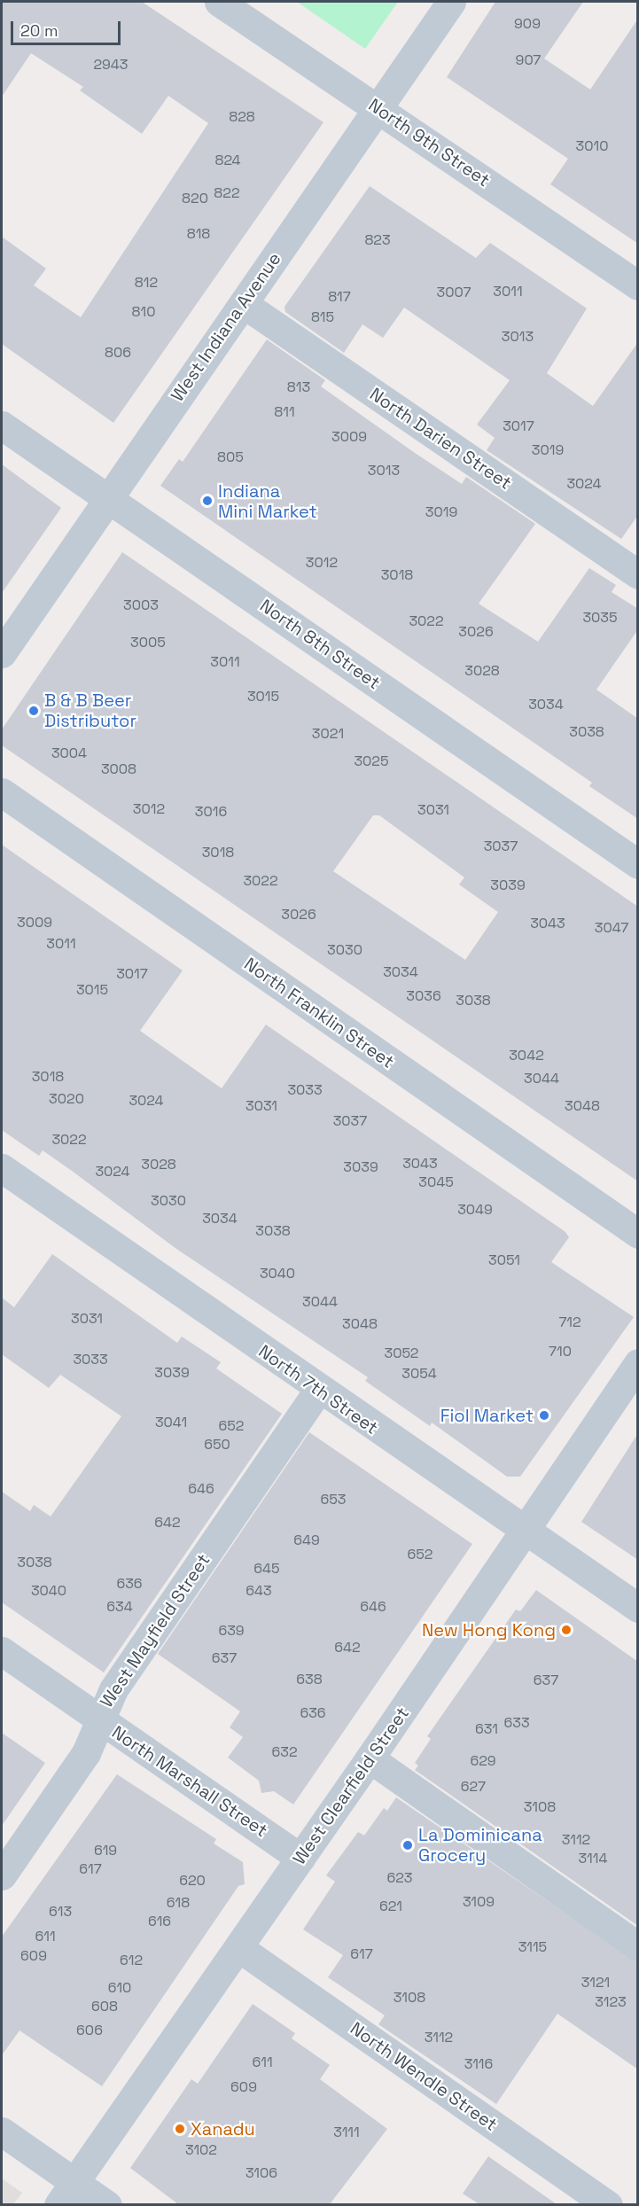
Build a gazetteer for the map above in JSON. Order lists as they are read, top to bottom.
{
  "streets": {
    "street": [
      "North 9th Street",
      "West Indiana Avenue",
      "North Darien Street",
      "North 8th Street",
      "North Franklin Street",
      "North 7th Street",
      "West Mayfield Street",
      "North Marshall Street",
      "West Clearfield Street",
      "North Wendle Street"
    ]
  },
  "crossings": [
    ["North 9th Street", "West Indiana Avenue"],
    ["West Indiana Avenue", "North Darien Street"],
    ["West Indiana Avenue", "North 8th Street"],
    ["North 7th Street", "West Mayfield Street"],
    ["North 7th Street", "West Clearfield Street"],
    ["West Mayfield Street", "North Marshall Street"],
    ["North Marshall Street", "West Clearfield Street"],
    ["West Clearfield Street", "North Wendle Street"]
  ],
  "places": [
    "Indiana Mini Market",
    "B & B Beer Distributor",
    "Fiol Market",
    "New Hong Kong",
    "La Dominicana Grocery",
    "Xanadu"
  ],
  "house_numbers": [
    "909",
    "907",
    "2943",
    "828",
    "3010",
    "824",
    "822",
    "820",
    "818",
    "823",
    "812",
    "3011",
    "3007",
    "817",
    "810",
    "815",
    "3013",
    "806",
    "813",
    "811",
    "3017",
    "3009",
    "3019",
    "805",
    "3013",
    "3024",
    "3019",
    "3012",
    "3018",
    "3003",
    "3035",
    "3022",
    "3026",
    "3005",
    "3011",
    "3028",
    "3015",
    "3034",
    "3038",
    "3021",
    "3004",
    "3025",
    "3008",
    "3012",
    "3031",
    "3016",
    "3037",
    "3018",
    "3022",
    "3039",
    "3026",
    "3009",
    "3043",
    "3047",
    "3011",
    "3030",
    "3034",
    "3017",
    "3015",
    "3036",
    "3038",
    "3042",
    "3018",
    "3044",
    "3033",
    "3020",
    "3024",
    "3031",
    "3048",
    "3037",
    "3022",
    "3043",
    "3028",
    "3039",
    "3024",
    "3045",
    "3030",
    "3049",
    "3034",
    "3038",
    "3051",
    "3040",
    "3044",
    "3031",
    "712",
    "3048",
    "710",
    "3052",
    "3033",
    "3039",
    "3054",
    "3041",
    "652",
    "650",
    "646",
    "653",
    "642",
    "649",
    "652",
    "3038",
    "645",
    "636",
    "3040",
    "643",
    "634",
    "646",
    "639",
    "642",
    "637",
    "638",
    "637",
    "636",
    "633",
    "631",
    "632",
    "629",
    "627",
    "3108",
    "3112",
    "619",
    "3114",
    "617",
    "623",
    "620",
    "3109",
    "618",
    "621",
    "613",
    "616",
    "611",
    "3115",
    "617",
    "609",
    "612",
    "3121",
    "610",
    "3108",
    "3123",
    "608",
    "606",
    "3112",
    "611",
    "3116",
    "609",
    "3111",
    "3102",
    "3106"
  ],
  "scale_bar": "20 m"
}
